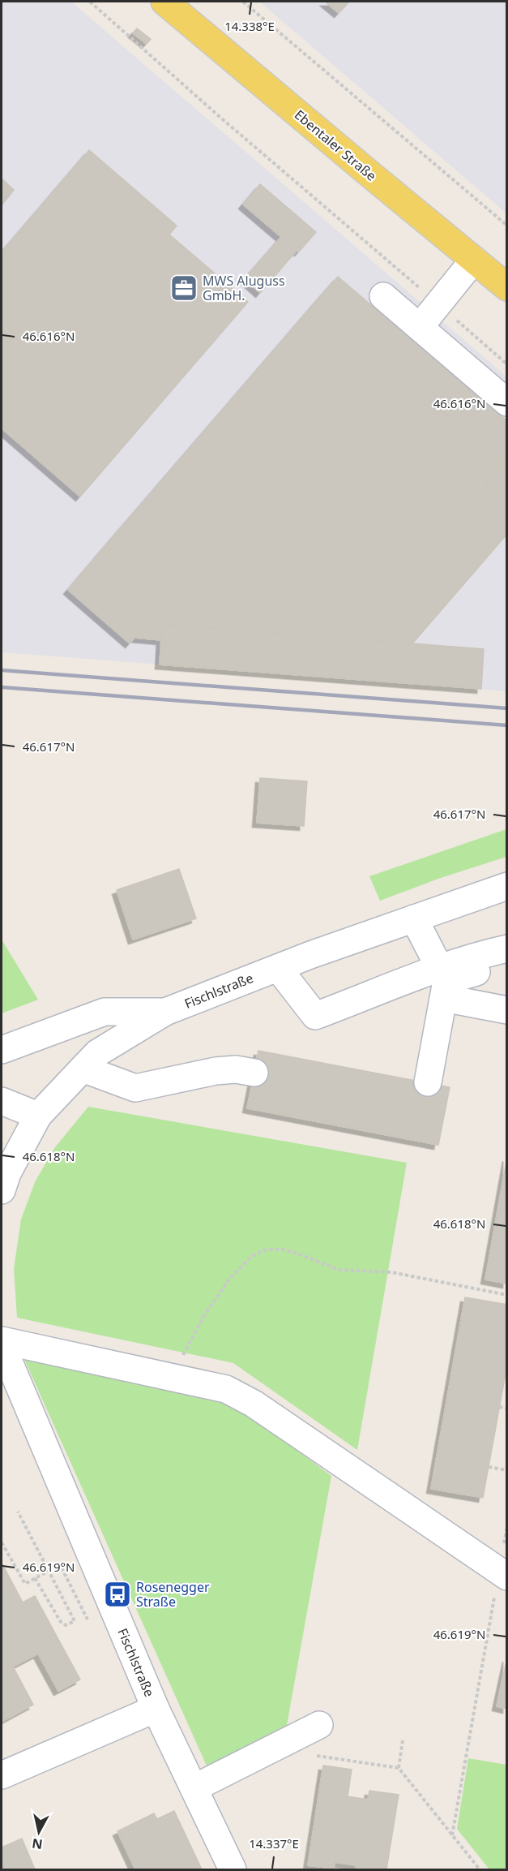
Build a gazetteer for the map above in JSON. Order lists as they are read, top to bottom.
{
  "streets": {
    "main road": ["Ebentaler Straße"],
    "street": ["Fischlstraße"]
  },
  "places": {
    "office": ["MWS Aluguss GmbH."],
    "bus stop": ["Rosenegger Straße"]
  },
  "north": "bottom",
  "coordinates": [
    "14.338°E",
    "46.616°N",
    "46.617°N",
    "46.618°N",
    "46.619°N",
    "14.337°E"
  ]
}
